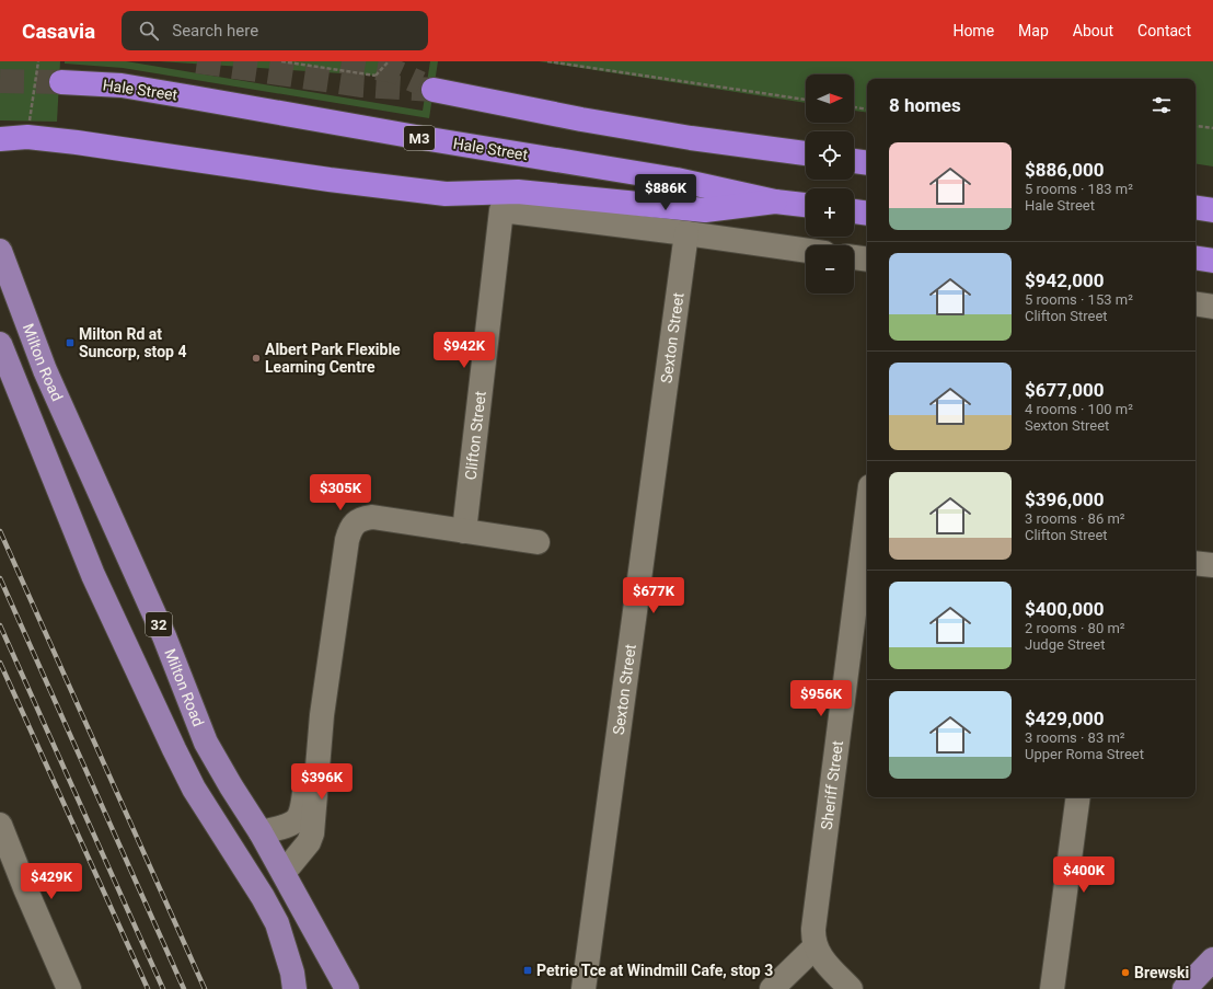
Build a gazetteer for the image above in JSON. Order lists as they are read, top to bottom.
{
  "streets": {
    "highway": ["Hale Street", "M3"],
    "main road": ["Milton Road", "32"],
    "street": ["Sexton Street", "Clifton Street", "Sheriff Street"]
  },
  "places": {
    "transit": ["Milton Rd at Suncorp, stop 4", "Petrie Tce at Windmill Cafe, stop 3"],
    "other": ["Albert Park Flexible Learning Centre", "Brewski"]
  },
  "north": "right",
  "page": {
    "header": "Casavia",
    "search": "Search here",
    "nav": [
      "Home",
      "Map",
      "About",
      "Contact"
    ],
    "map_buttons": ["+", "−"],
    "heading": "8 homes",
    "list": [
      {
        "name": "$886,000",
        "note": "5 rooms · 183 m² · Hale Street"
      },
      {
        "name": "$942,000",
        "note": "5 rooms · 153 m² · Clifton Street"
      },
      {
        "name": "$677,000",
        "note": "4 rooms · 100 m² · Sexton Street"
      },
      {
        "name": "$396,000",
        "note": "3 rooms · 86 m² · Clifton Street"
      },
      {
        "name": "$400,000",
        "note": "2 rooms · 80 m² · Judge Street"
      },
      {
        "name": "$429,000",
        "note": "3 rooms · 83 m² · Upper Roma Street"
      }
    ],
    "price": [
      "$886K",
      "$942K",
      "$305K",
      "$677K",
      "$956K",
      "$396K",
      "$400K",
      "$429K"
    ]
  }
}
